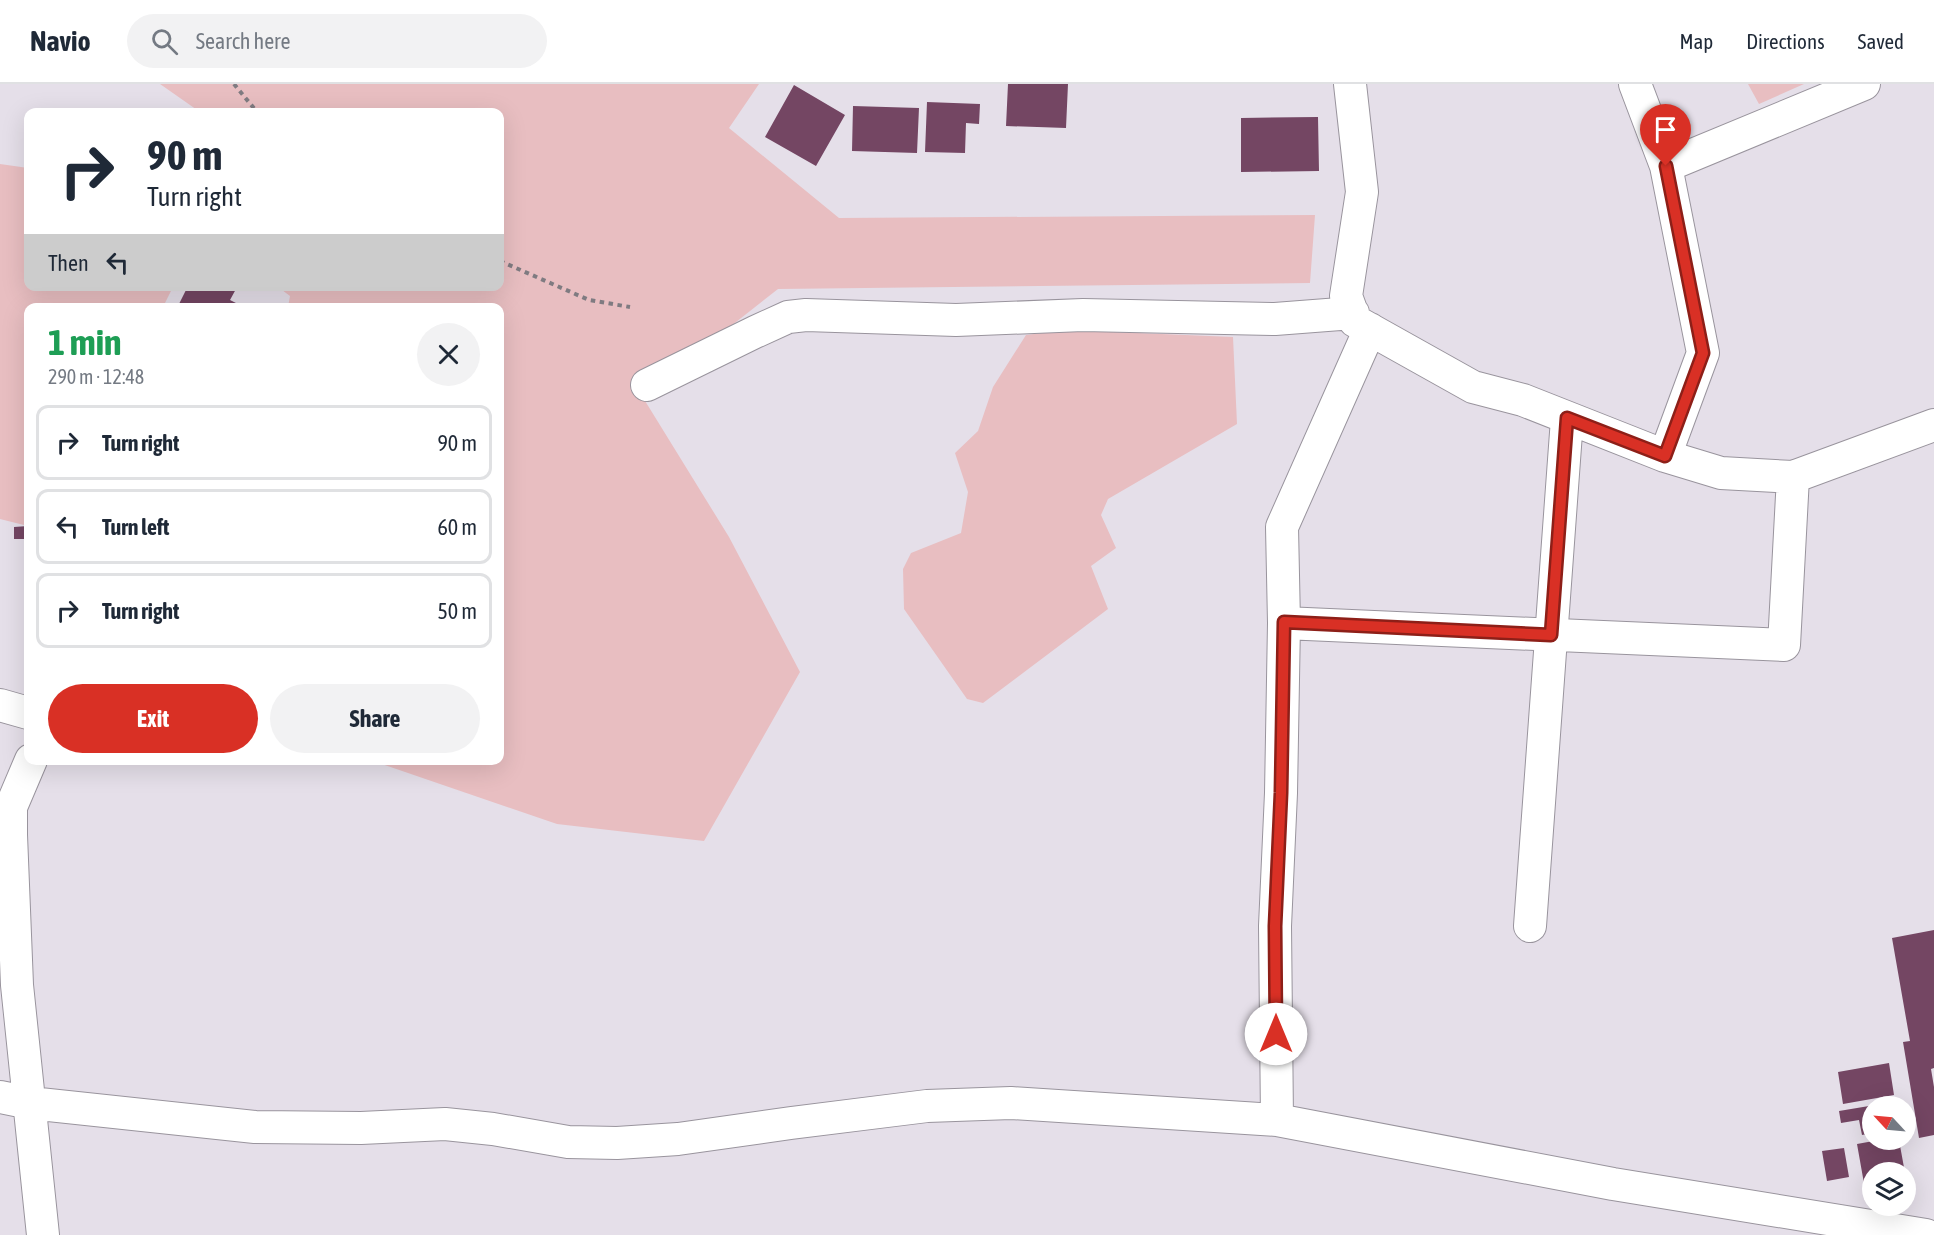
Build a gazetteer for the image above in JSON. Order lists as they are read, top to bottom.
{
  "north": "top left",
  "page": {
    "header": "Navio",
    "search": "Search here",
    "nav": ["Map", "Directions", "Saved"],
    "turn": ["90 m", "Turn right"],
    "then": "Then",
    "heading": ["1 min", "290 m · 12:48"],
    "list": [
      {
        "name": "Turn right",
        "value": "90 m"
      },
      {
        "name": "Turn left",
        "value": "60 m"
      },
      {
        "name": "Turn right",
        "value": "50 m"
      }
    ],
    "buttons": ["Exit", "Share"]
  }
}
